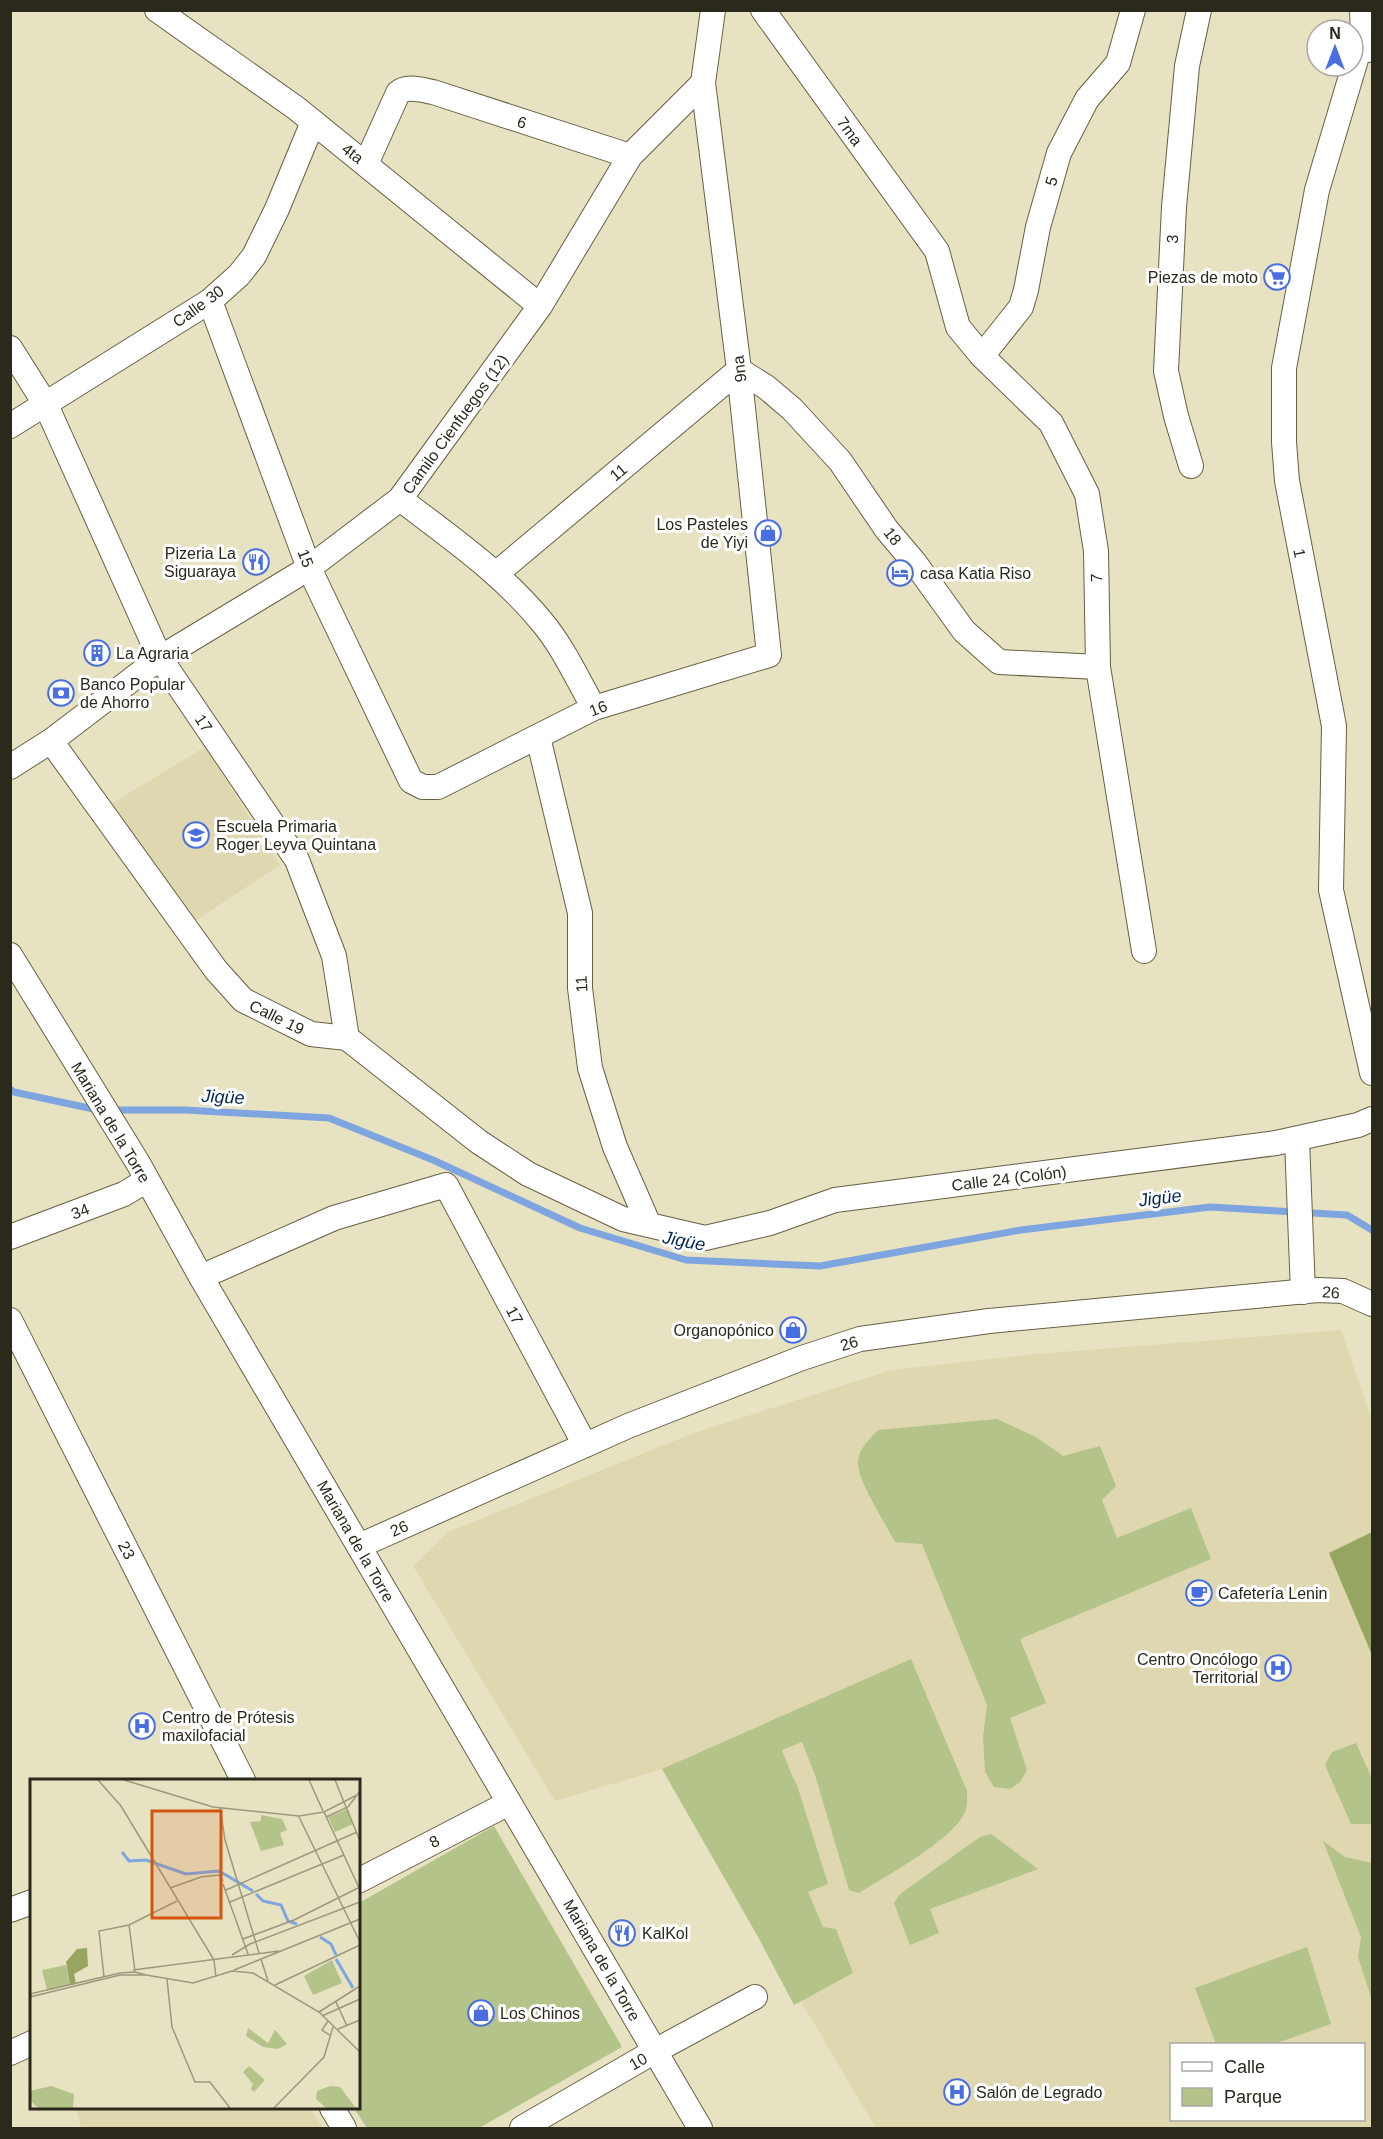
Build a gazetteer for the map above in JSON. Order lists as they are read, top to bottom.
{
  "streets": {
    "street": [
      "6",
      "7ma",
      "4ta",
      "5",
      "3",
      "Calle 30",
      "9na",
      "Camilo Cienfuegos (12)",
      "11",
      "18",
      "1",
      "15",
      "7",
      "16",
      "17",
      "Calle 19",
      "Mariana de la Torre",
      "Calle 24 (Colón)",
      "34",
      "26",
      "23",
      "8",
      "10"
    ]
  },
  "crossings": [
    ["6", "4ta"],
    ["6", "Camilo Cienfuegos (12)"],
    ["7ma", "7"],
    ["4ta", "Calle 30"],
    ["4ta", "Camilo Cienfuegos (12)"],
    ["5", "7"],
    ["Calle 30", "15"],
    ["Calle 30", "17"],
    ["9na", "Camilo Cienfuegos (12)"],
    ["9na", "11"],
    ["9na", "18"],
    ["9na", "16"],
    ["Camilo Cienfuegos (12)", "15"],
    ["Camilo Cienfuegos (12)", "17"],
    ["Camilo Cienfuegos (12)", "Calle 19"],
    ["11", "18"],
    ["11", "16"],
    ["11", "Calle 24 (Colón)"],
    ["18", "7"],
    ["15", "16"],
    ["17", "Calle 19"],
    ["17", "Mariana de la Torre"],
    ["17", "26"],
    ["Mariana de la Torre", "34"],
    ["Mariana de la Torre", "26"],
    ["Mariana de la Torre", "8"],
    ["Mariana de la Torre", "10"]
  ],
  "water": ["Jigüe"],
  "places": {
    "supermarket": ["Piezas de moto"],
    "shop": ["Los Pasteles de Yiyi", "Organopónico", "Los Chinos"],
    "restaurant": ["Pizeria La Siguaraya", "KalKol"],
    "hotel": ["casa Katia Riso"],
    "building": ["La Agraria"],
    "bank": ["Banco Popular de Ahorro"],
    "school or university": ["Escuela Primaria Roger Leyva Quintana"],
    "cafe": ["Cafetería Lenin"],
    "hospital": ["Centro Oncólogo Territorial", "Centro de Prótesis maxilofacial", "Salón de Legrado"]
  },
  "legend": ["Calle", "Parque"],
  "north": "top"
}
